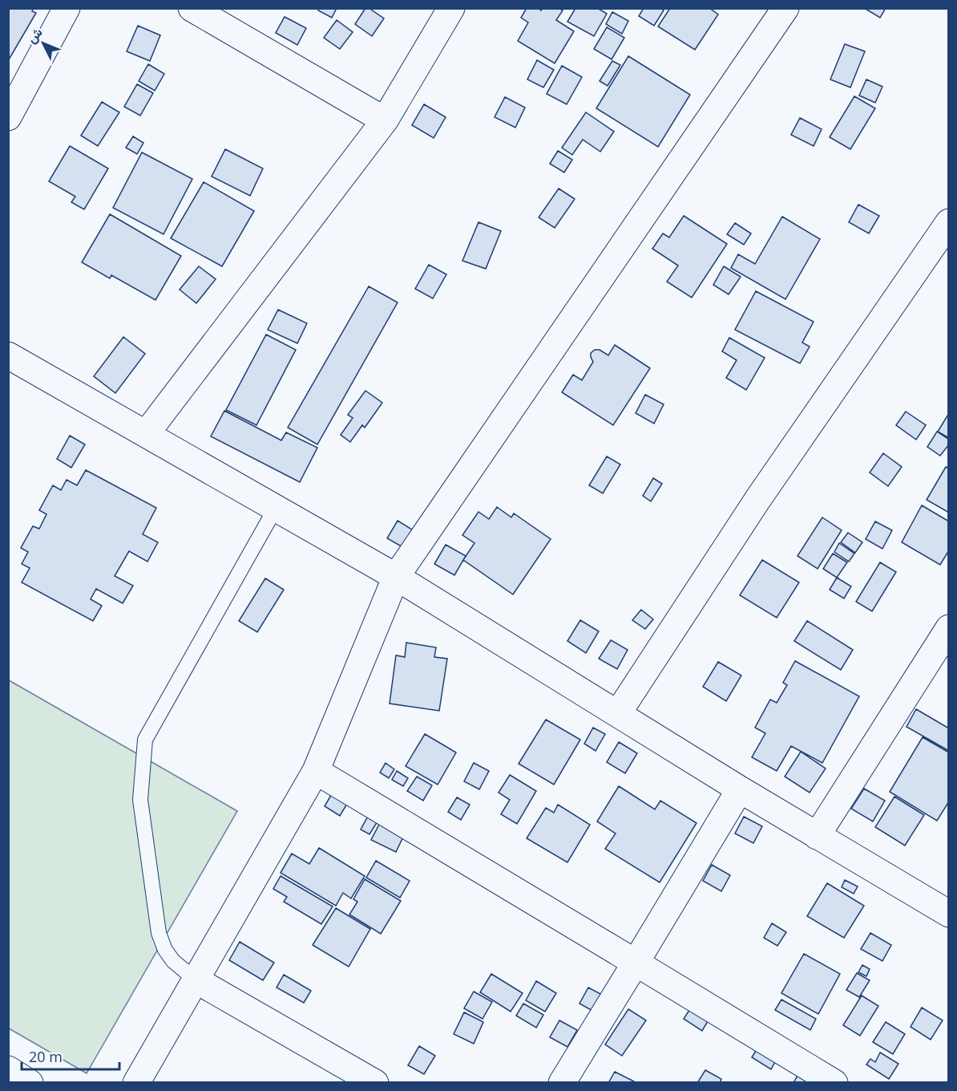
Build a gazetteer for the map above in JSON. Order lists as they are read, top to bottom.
{
  "scale_bar": "20 m",
  "north": "top left"
}
